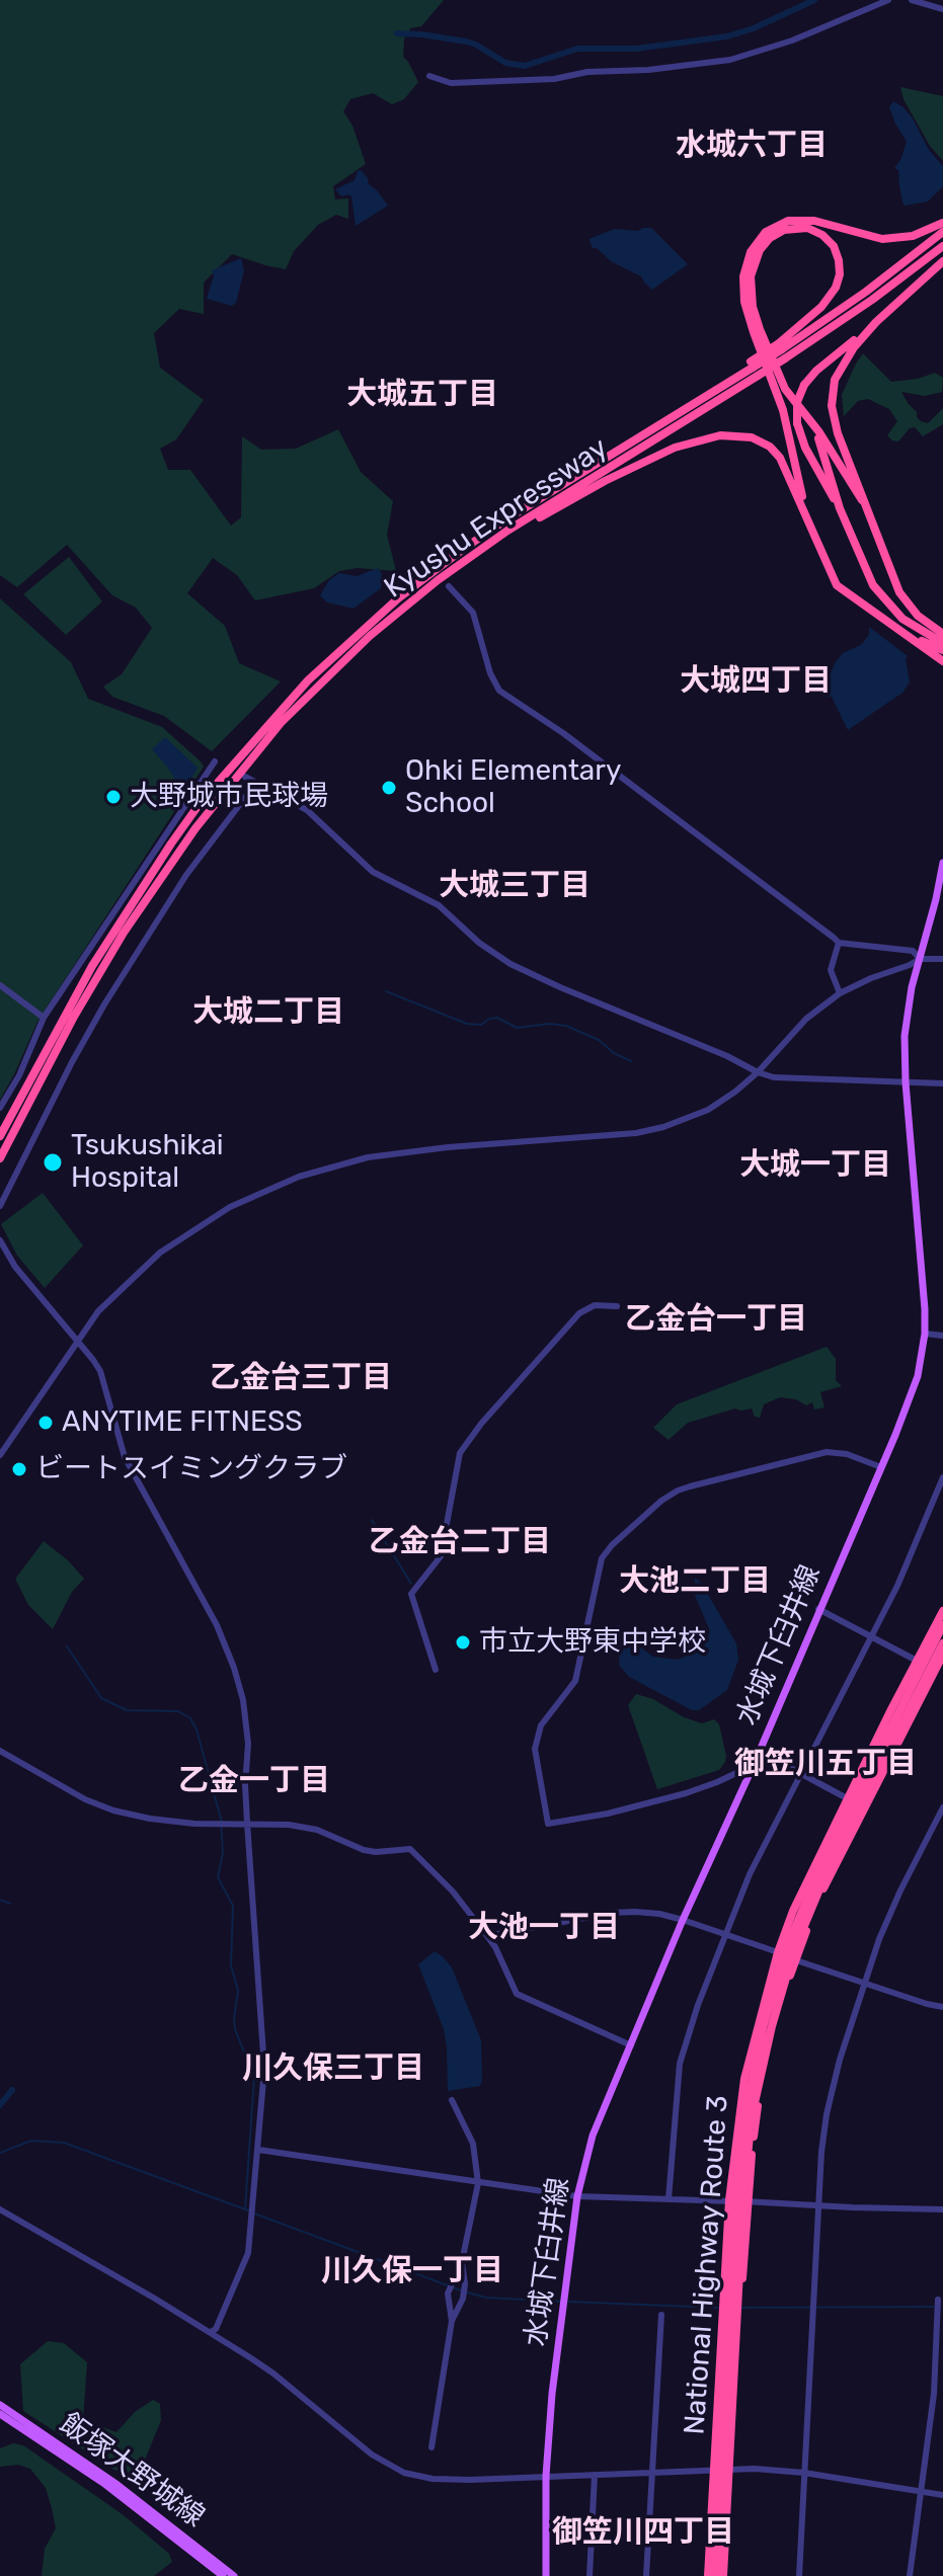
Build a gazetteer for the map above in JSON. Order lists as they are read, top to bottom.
{
  "streets": {
    "highway": ["Kyushu Expressway", "National Highway Route 3"],
    "main road": ["水城下臼井線", "飯塚大野城線"]
  },
  "districts": [
    "水城六丁目",
    "大城五丁目",
    "大城四丁目",
    "大城三丁目",
    "大城二丁目",
    "大城一丁目",
    "乙金台一丁目",
    "乙金台三丁目",
    "乙金台二丁目",
    "大池二丁目",
    "御笠川五丁目",
    "乙金一丁目",
    "大池一丁目",
    "川久保三丁目",
    "川久保一丁目",
    "御笠川四丁目"
  ],
  "places": [
    "Ohki Elementary School",
    "大野城市民球場",
    "Tsukushikai Hospital",
    "ANYTIME FITNESS",
    "ビートスイミングクラブ",
    "市立大野東中学校"
  ]
}
